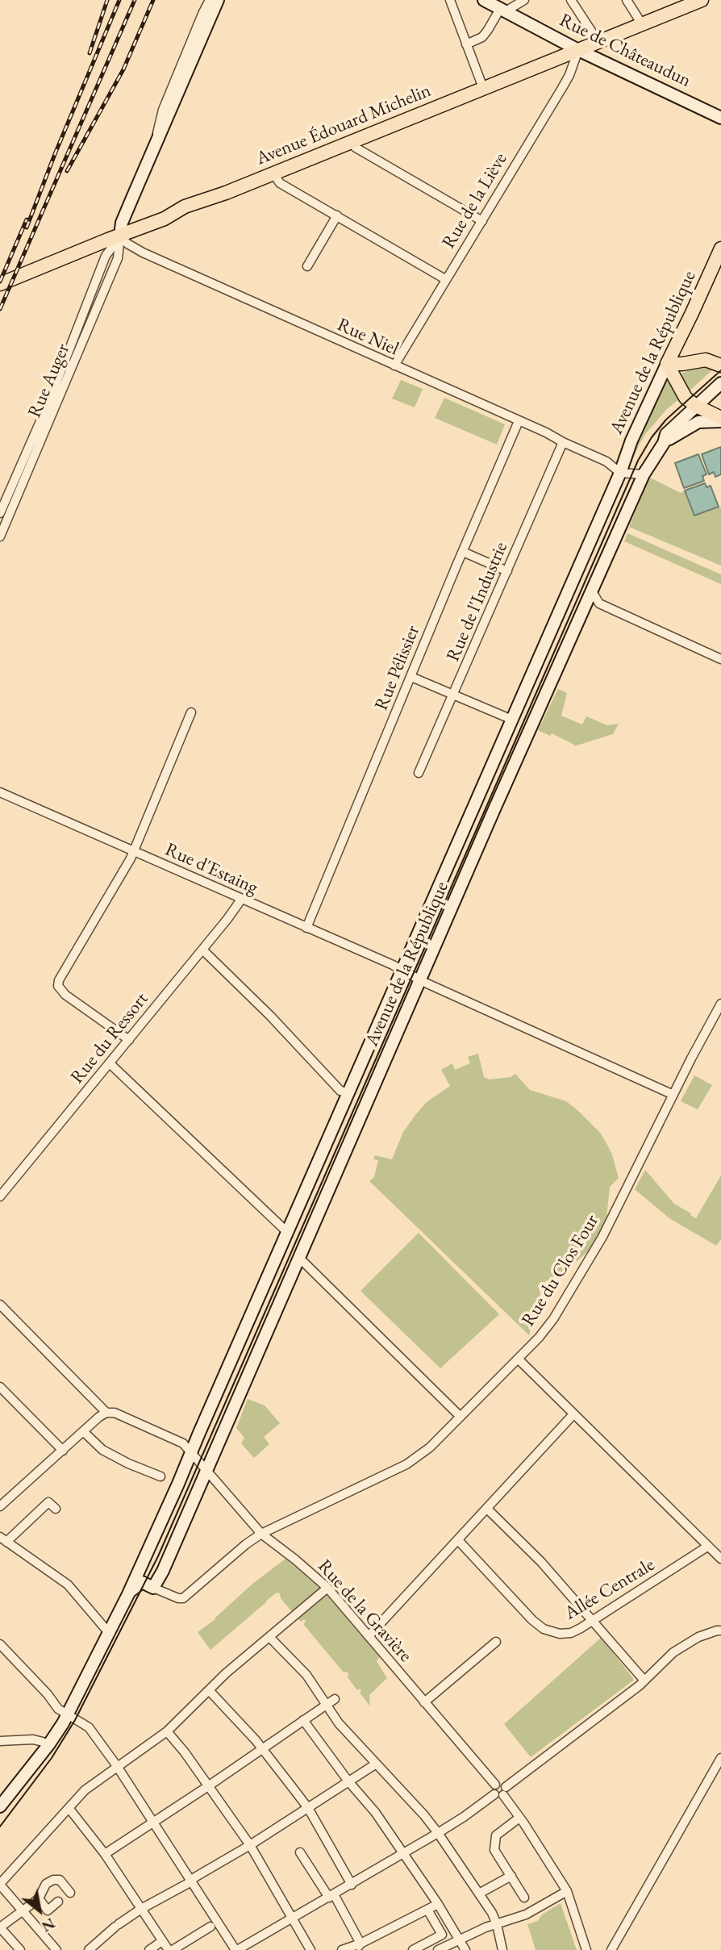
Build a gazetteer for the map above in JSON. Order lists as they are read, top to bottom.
{
  "streets": {
    "main road": ["Rue de Châteaudun", "Avenue Édouard Michelin", "Avenue de la République"],
    "street": [
      "Rue de la Liève",
      "Rue Niel",
      "Rue Auger",
      "Rue de l'Industrie",
      "Rue Pélissier",
      "Rue d'Estaing",
      "Rue du Ressort",
      "Rue du Clos Four",
      "Allée Centrale",
      "Rue de la Gravière"
    ]
  },
  "crossings": [
    ["Rue de Châteaudun", "Avenue Édouard Michelin"],
    ["Rue de Châteaudun", "Rue de la Liève"],
    ["Avenue Édouard Michelin", "Rue de la Liève"],
    ["Avenue Édouard Michelin", "Rue Niel"],
    ["Avenue Édouard Michelin", "Rue Auger"],
    ["Rue de la Liève", "Rue Niel"],
    ["Rue Niel", "Avenue de la République"],
    ["Rue Niel", "Rue Auger"],
    ["Rue Niel", "Rue de l'Industrie"],
    ["Rue Niel", "Rue Pélissier"],
    ["Avenue de la République", "Rue d'Estaing"],
    ["Avenue de la République", "Rue du Clos Four"],
    ["Avenue de la République", "Rue de la Gravière"],
    ["Rue Pélissier", "Rue d'Estaing"],
    ["Rue d'Estaing", "Rue du Ressort"],
    ["Rue d'Estaing", "Rue du Clos Four"],
    ["Rue du Clos Four", "Rue de la Gravière"]
  ],
  "north": "bottom right"
}
